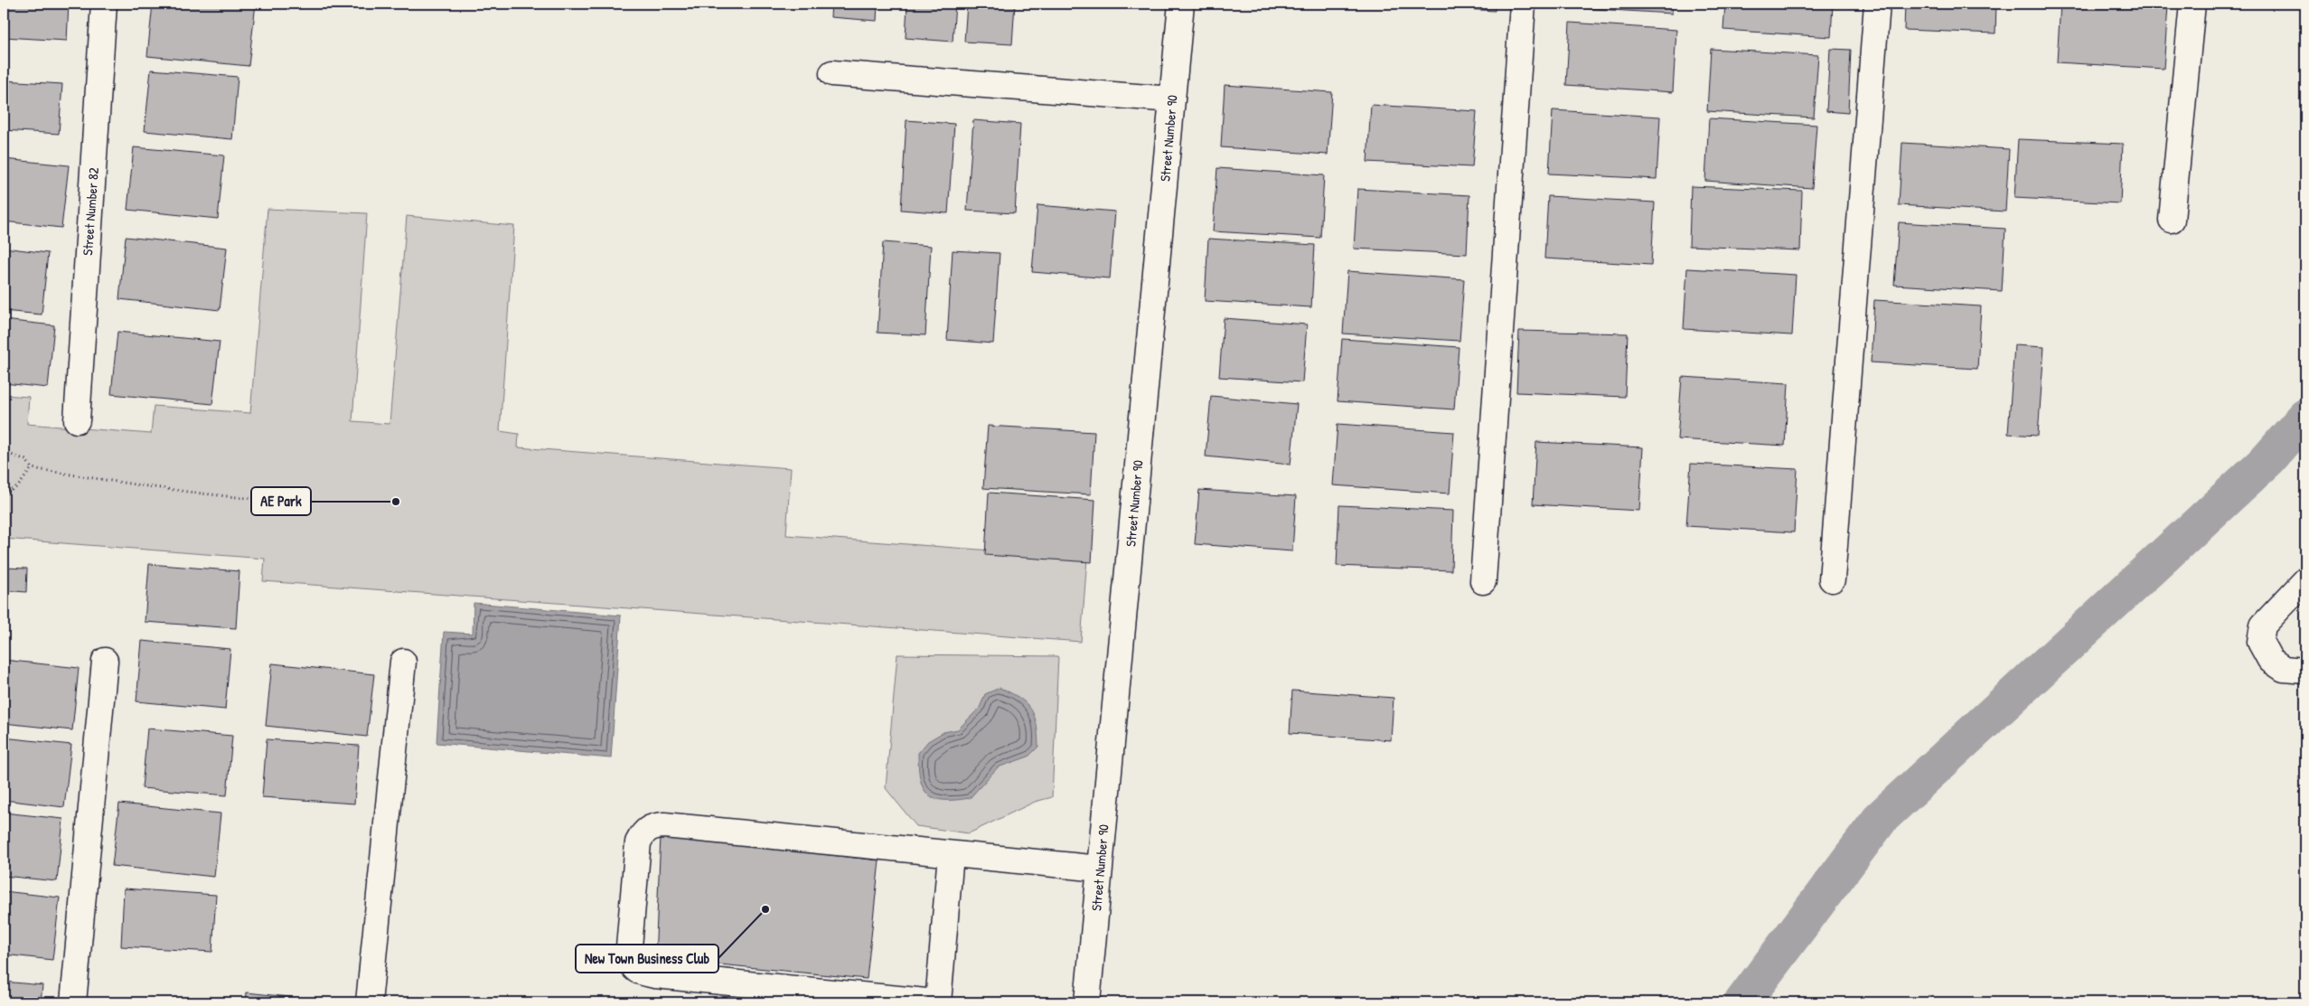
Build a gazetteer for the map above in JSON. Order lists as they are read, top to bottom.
{
  "streets": {
    "street": ["Street Number 90", "Street Number 82"]
  },
  "places": ["AE Park", "New Town Business Club"]
}
